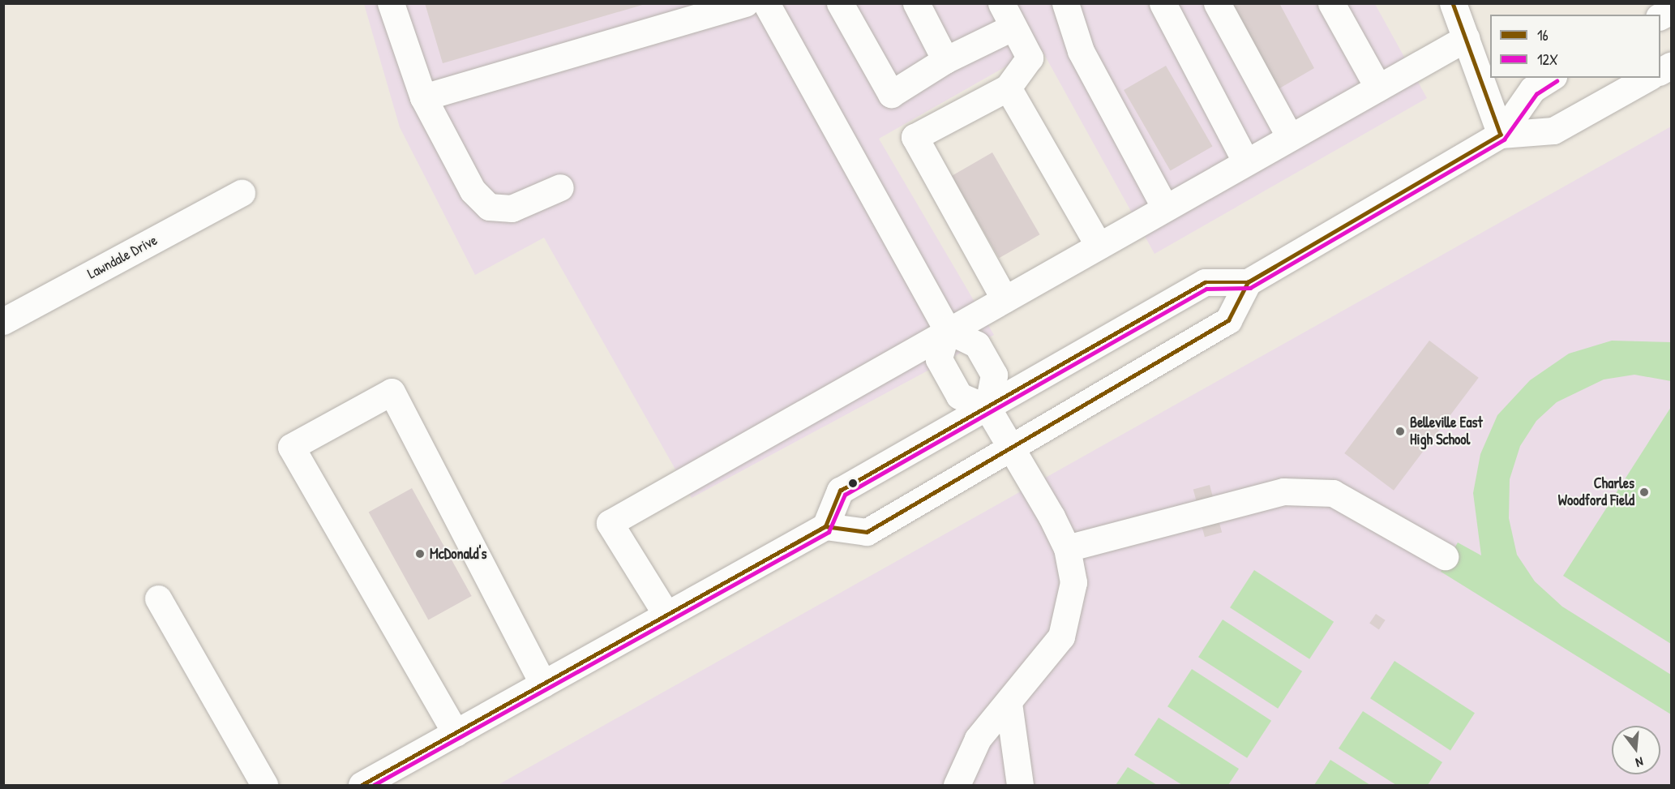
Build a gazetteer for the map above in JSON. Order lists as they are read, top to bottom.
{
  "streets": {
    "main road": ["Lawndale Drive"]
  },
  "places": ["Belleville East High School", "Charles Woodford Field", "McDonald's"],
  "lines": ["transit line 16", "transit line 12X"],
  "legend": ["16", "12X"],
  "north": "bottom"
}
